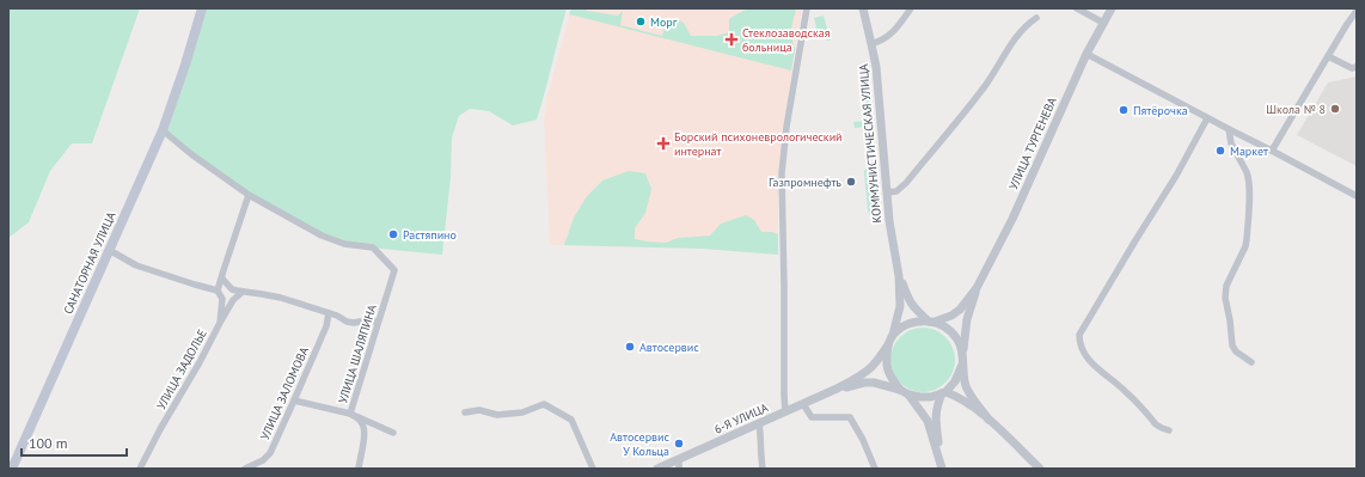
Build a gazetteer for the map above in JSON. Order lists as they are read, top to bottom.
{
  "streets": {
    "main road": ["САНАТОРНАЯ УЛИЦА"],
    "street": [
      "КОММУНИСТИЧЕСКАЯ УЛИЦА",
      "УЛИЦА ТУРГЕНЕВА",
      "УЛИЦА ШАЛЯПИНА",
      "УЛИЦА ЗАДОЛЬЕ",
      "УЛИЦА ЗАЛОМОВА",
      "6-Я УЛИЦА"
    ]
  },
  "crossings": [
    ["КОММУНИСТИЧЕСКАЯ УЛИЦА", "УЛИЦА ТУРГЕНЕВА"]
  ],
  "places": {
    "other": [
      "Морг",
      "Школа № 8",
      "Пятёрочка",
      "Маркет",
      "Газпромнефть",
      "Растяпино",
      "Автосервис",
      "Автосервис У Кольца"
    ],
    "health": ["Стеклозаводская больница", "Борский психоневрологический интернат"]
  },
  "scale_bar": "100 m"
}
